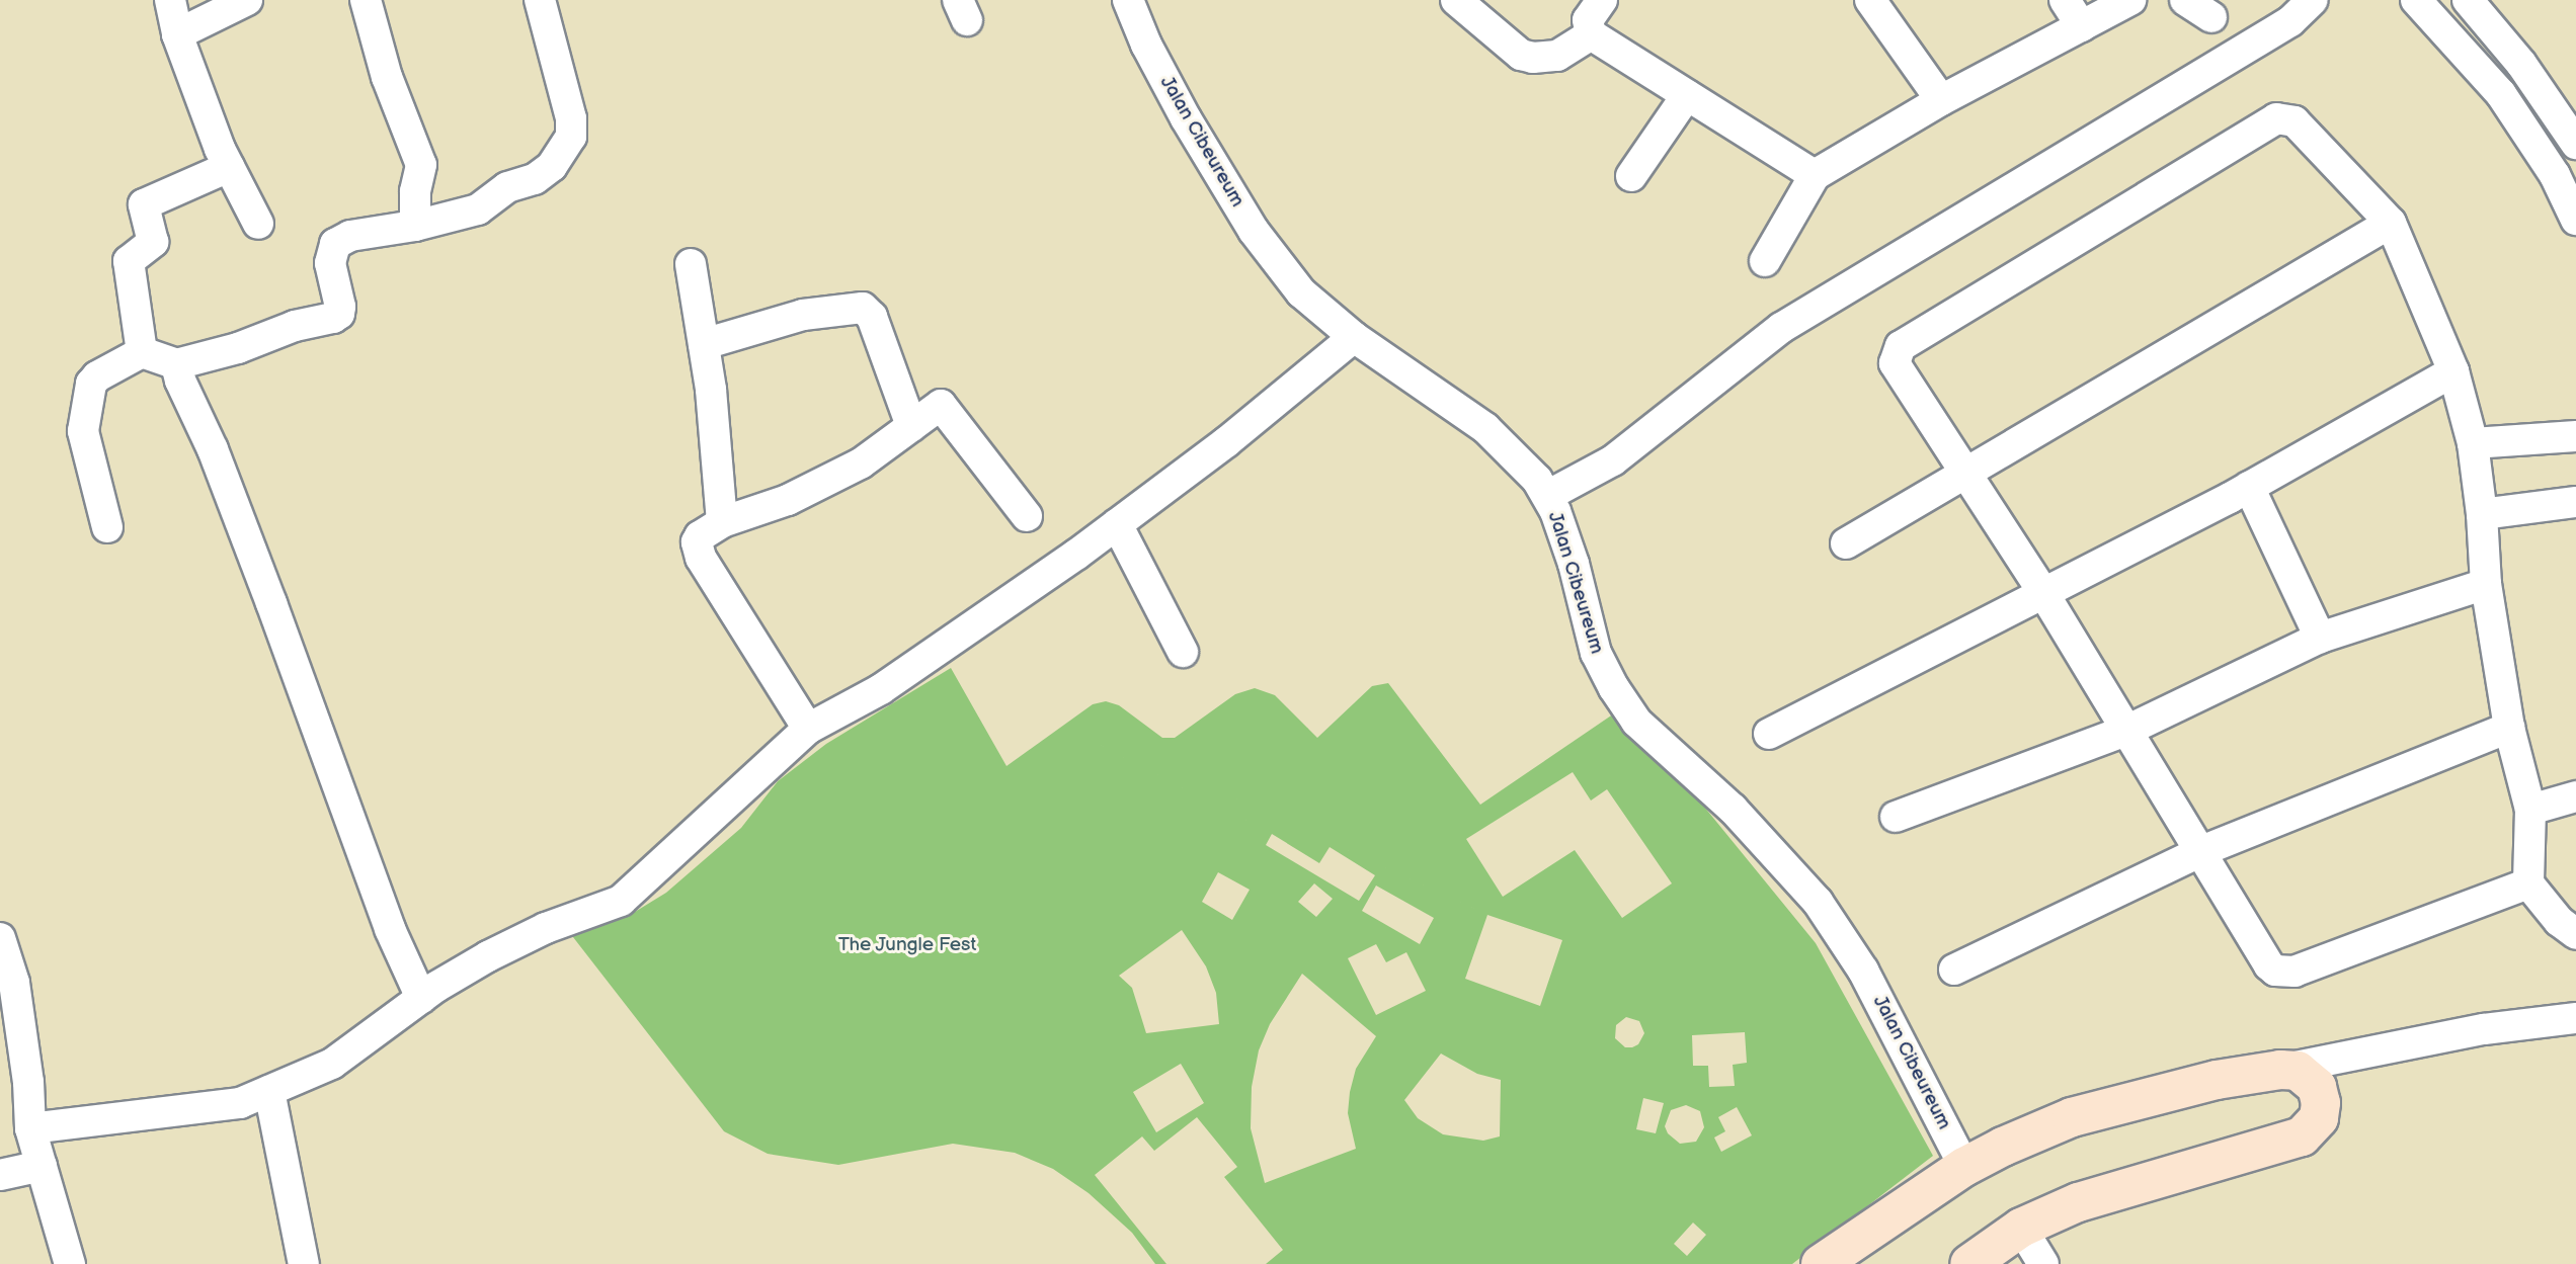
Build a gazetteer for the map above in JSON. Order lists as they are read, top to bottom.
{
  "streets": {
    "street": ["Jalan Cibeureum"]
  },
  "parks": ["The Jungle Fest"]
}
